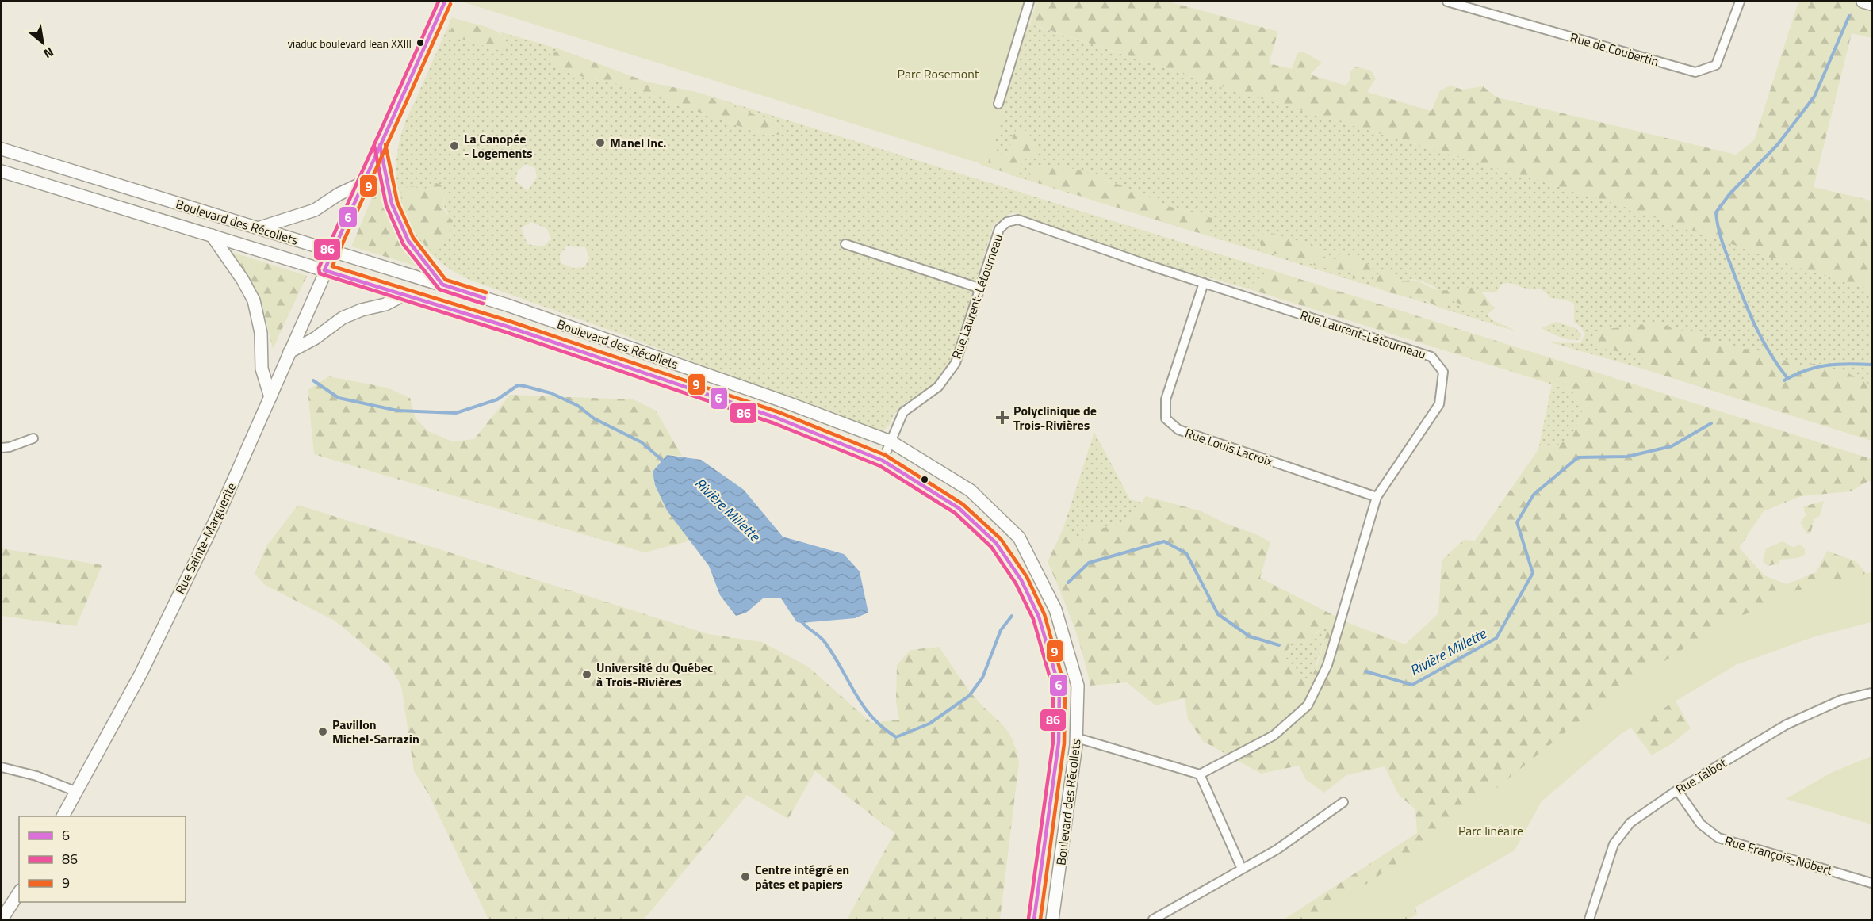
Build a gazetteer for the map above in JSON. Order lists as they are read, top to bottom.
{
  "streets": {
    "main road": ["Boulevard des Récollets", "Rue Sainte-Marguerite"],
    "street": [
      "Rue de Coubertin",
      "Rue Laurent-Létourneau",
      "Rue Louis Lacroix",
      "Rue Talbot",
      "Rue François-Nobert"
    ]
  },
  "crossings": [
    ["Boulevard des Récollets", "Rue Laurent-Létourneau"],
    ["Boulevard des Récollets", "Rue Sainte-Marguerite"],
    ["Rue Laurent-Létourneau", "Rue Louis Lacroix"],
    ["Rue Talbot", "Rue François-Nobert"]
  ],
  "water": ["Rivière Millette"],
  "parks": ["Parc Rosemont", "Parc linéaire"],
  "places": {
    "other": [
      "viaduc boulevard Jean XXIII",
      "Manel Inc.",
      "La Canopée - Logements",
      "Université du Québec à Trois-Rivières",
      "Pavillon Michel-Sarrazin",
      "Centre intégré en pâtes et papiers"
    ],
    "health": ["Polyclinique de Trois-Rivières"]
  },
  "lines": ["transit line 6", "transit line 86", "transit line 9"],
  "legend": ["6", "86", "9"],
  "north": "bottom right"
}
